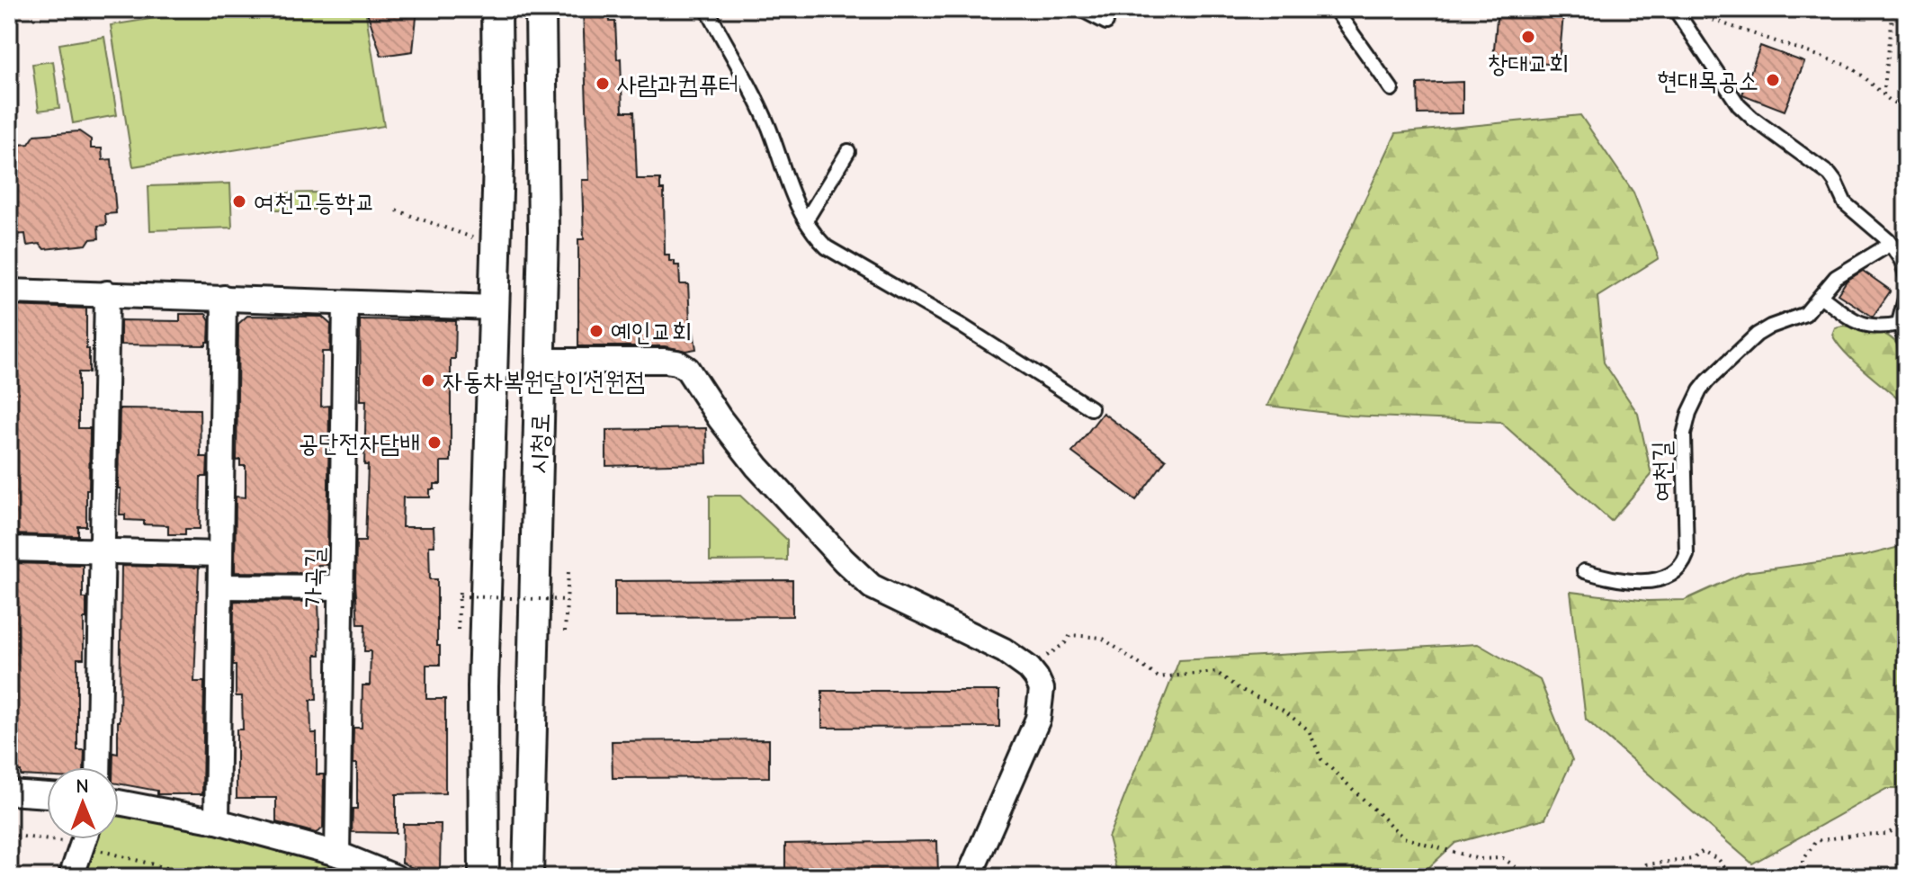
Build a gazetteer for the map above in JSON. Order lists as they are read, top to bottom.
{
  "streets": {
    "street": ["시청로", "가곡길"],
    "lane": ["여천길"]
  },
  "places": [
    "창대교회",
    "현대목공소",
    "사람과컴퓨터",
    "여천고등학교",
    "예인교회",
    "자동차복원달인선원점",
    "공단전자담배"
  ],
  "north": "top"
}
